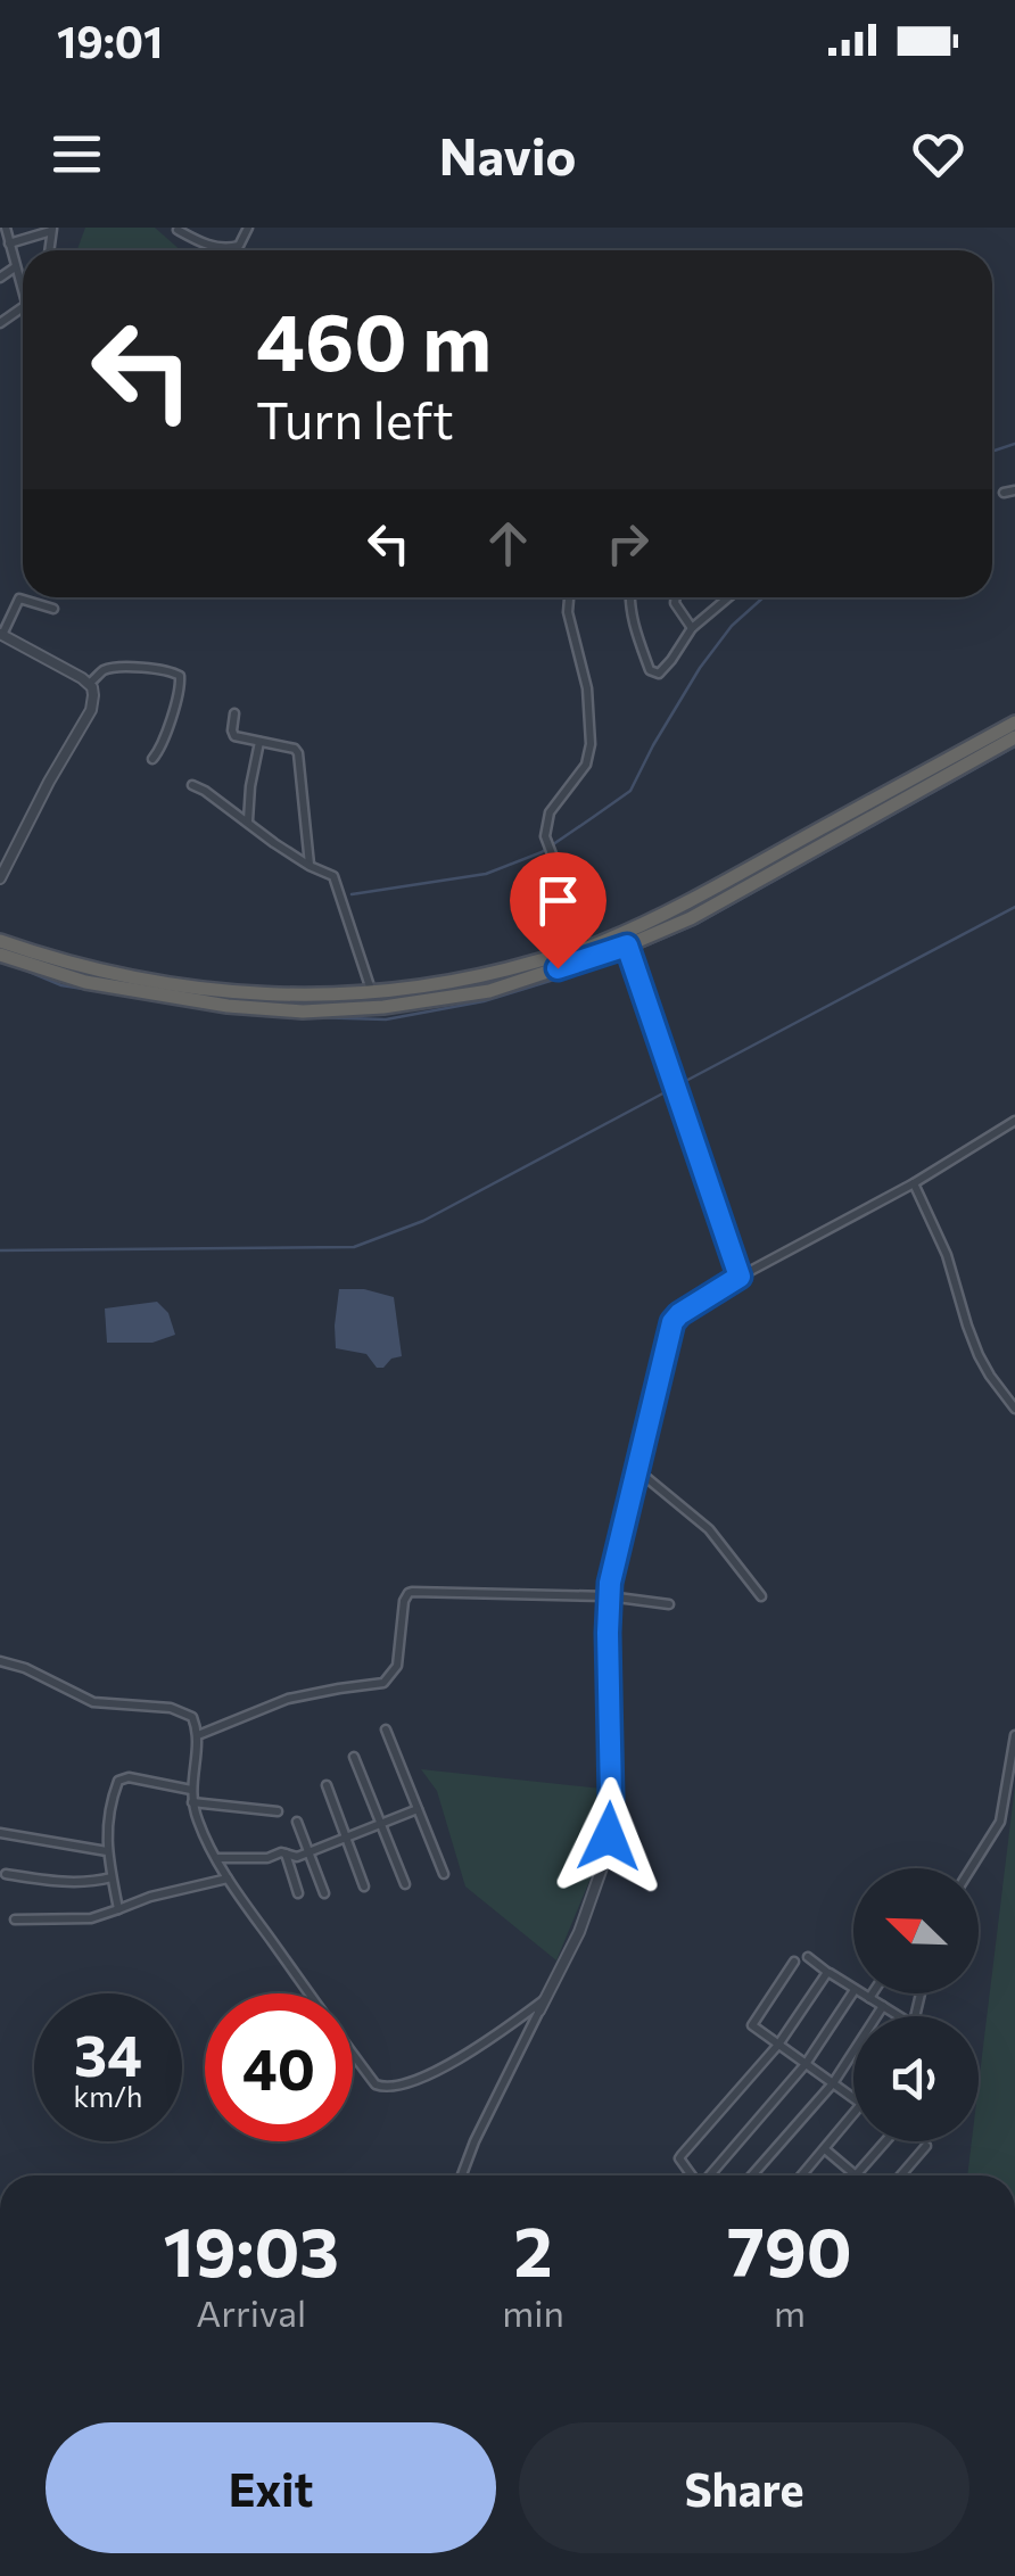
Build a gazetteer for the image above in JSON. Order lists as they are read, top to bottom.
{
  "north": "top left",
  "page": {
    "status": "19:01",
    "header": "Navio",
    "turn": ["460 m", "Turn left"],
    "speed": "34 km/h",
    "limit": "40",
    "eta": [
      "19:03",
      "Arrival",
      "2",
      "min",
      "790",
      "m"
    ],
    "buttons": ["Exit", "Share"]
  }
}
